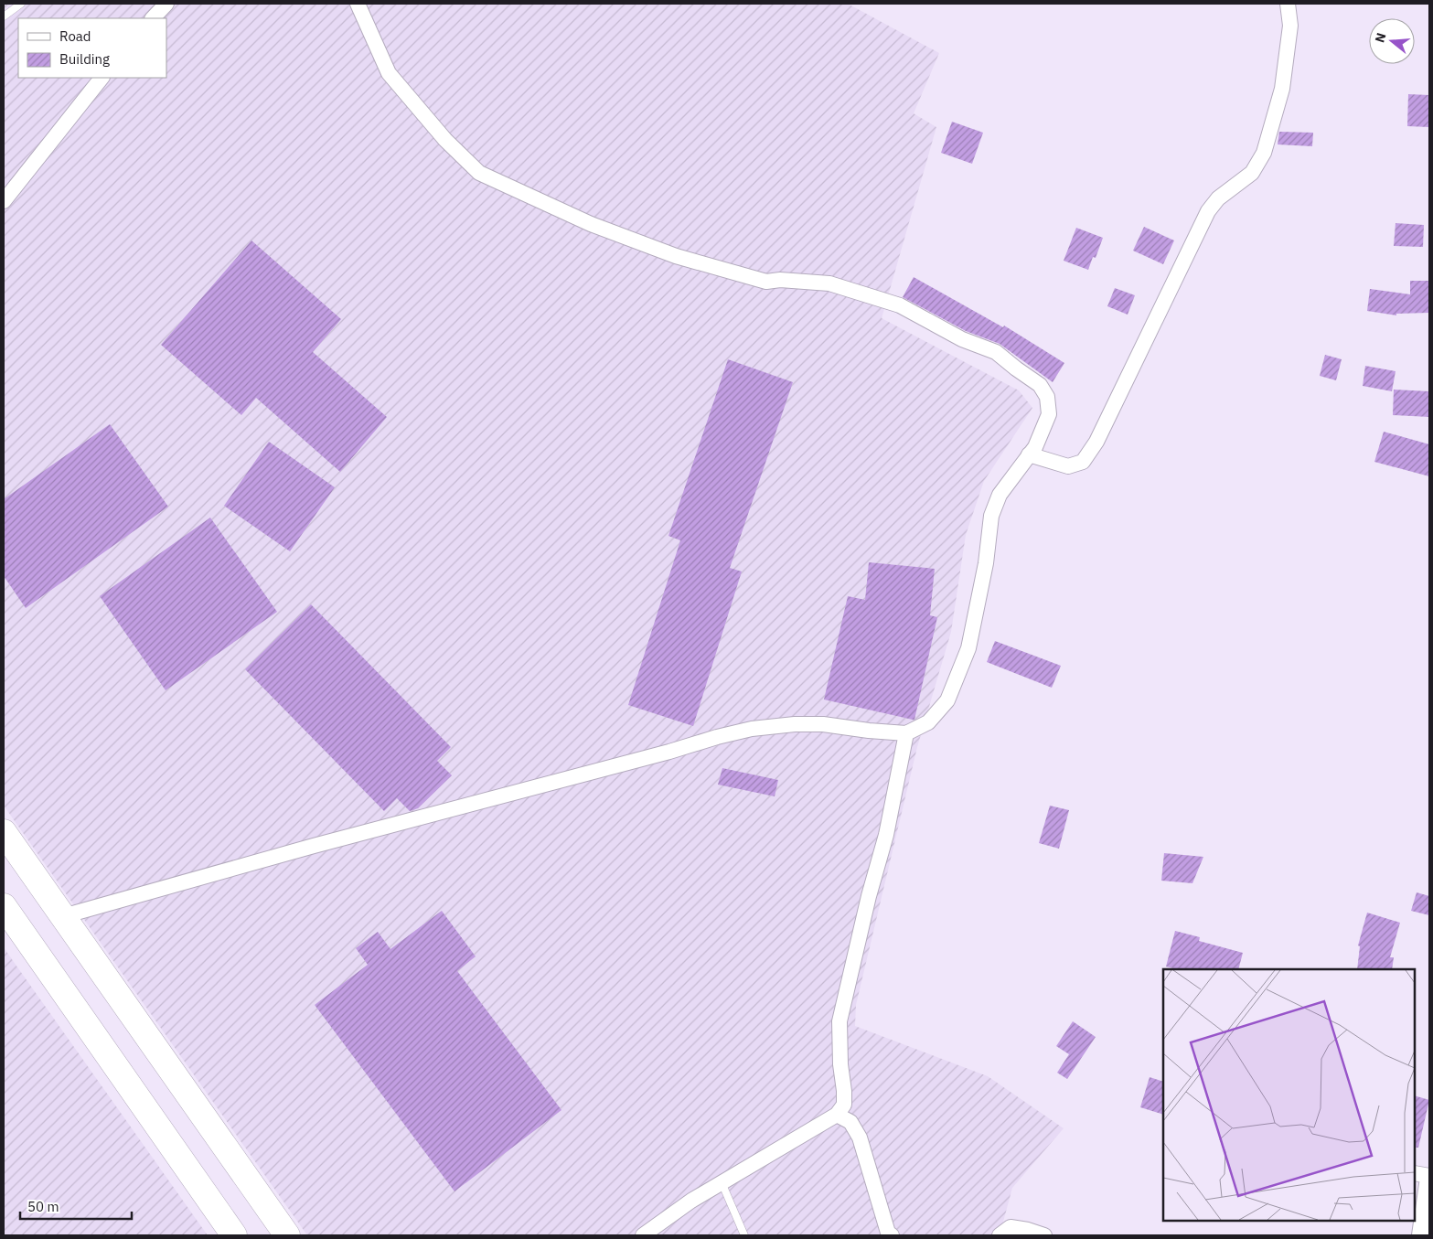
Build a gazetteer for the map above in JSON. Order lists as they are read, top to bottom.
{
  "legend": ["Road", "Building"],
  "scale_bar": "50 m",
  "north": "left"
}
